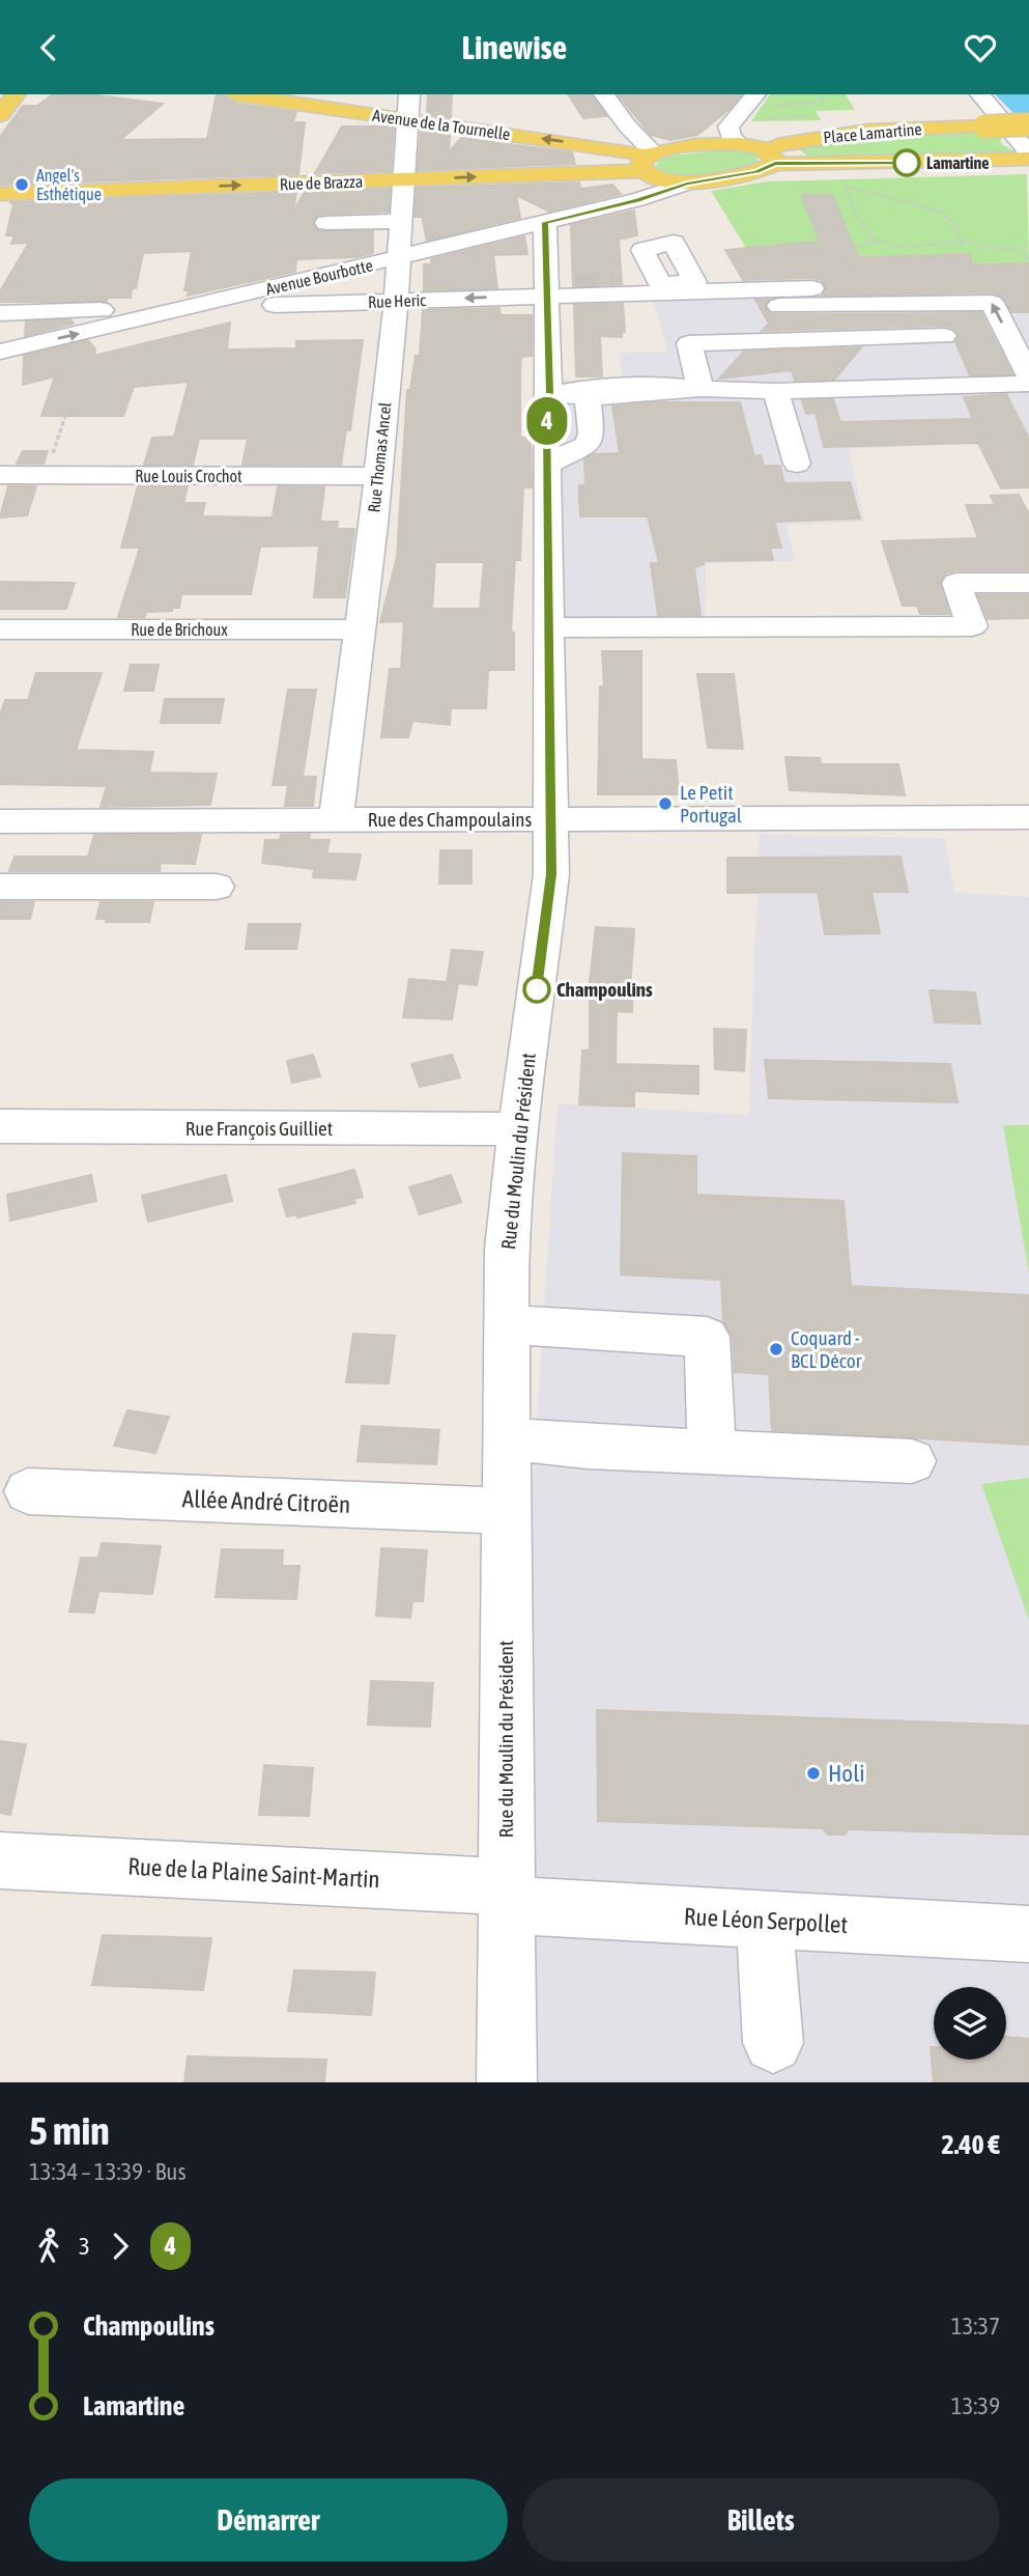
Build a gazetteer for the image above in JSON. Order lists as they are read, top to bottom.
{
  "streets": {
    "main road": ["Avenue de la Tournelle", "Place Lamartine", "Rue de Brazza"],
    "street": [
      "Avenue Bourbotte",
      "Rue Heric",
      "Rue Thomas Ancel",
      "Rue Louis Crochot",
      "Rue de Brichoux",
      "Rue des Champoulains",
      "Rue François Guilliet",
      "Rue du Moulin du Président",
      "Allée André Citroën",
      "Rue de la Plaine Saint-Martin",
      "Rue Léon Serpollet"
    ]
  },
  "crossings": [
    ["Avenue de la Tournelle", "Place Lamartine"],
    ["Avenue de la Tournelle", "Rue de Brazza"],
    ["Avenue de la Tournelle", "Rue Thomas Ancel"],
    ["Place Lamartine", "Rue de Brazza"],
    ["Place Lamartine", "Avenue Bourbotte"],
    ["Rue de Brazza", "Rue Thomas Ancel"],
    ["Avenue Bourbotte", "Rue Heric"],
    ["Avenue Bourbotte", "Rue Thomas Ancel"],
    ["Avenue Bourbotte", "Rue du Moulin du Président"],
    ["Rue Heric", "Rue Thomas Ancel"],
    ["Rue Heric", "Rue du Moulin du Président"],
    ["Rue Thomas Ancel", "Rue Louis Crochot"],
    ["Rue Thomas Ancel", "Rue de Brichoux"],
    ["Rue Thomas Ancel", "Rue des Champoulains"],
    ["Rue des Champoulains", "Rue du Moulin du Président"],
    ["Rue François Guilliet", "Rue du Moulin du Président"],
    ["Rue du Moulin du Président", "Allée André Citroën"],
    ["Rue du Moulin du Président", "Rue de la Plaine Saint-Martin"],
    ["Rue du Moulin du Président", "Rue Léon Serpollet"],
    ["Rue de la Plaine Saint-Martin", "Rue Léon Serpollet"]
  ],
  "one_way": ["Avenue de la Tournelle", "Rue de Brazza"],
  "places": [
    "Lamartine",
    "Angel's Esthétique",
    "Le Petit Portugal",
    "Champoulins",
    "Coquard - BCL Décor",
    "Holi"
  ],
  "lines": ["bus line 4"],
  "page": {
    "header": "Linewise",
    "on_map": "4",
    "heading": ["5 min", "13:34 – 13:39 · Bus", "2.40 €"],
    "legs": ["3", "4"],
    "list": [
      {
        "name": "Champoulins",
        "value": "13:37"
      },
      {
        "name": "Lamartine",
        "value": "13:39"
      }
    ],
    "buttons": ["Démarrer", "Billets"]
  }
}
